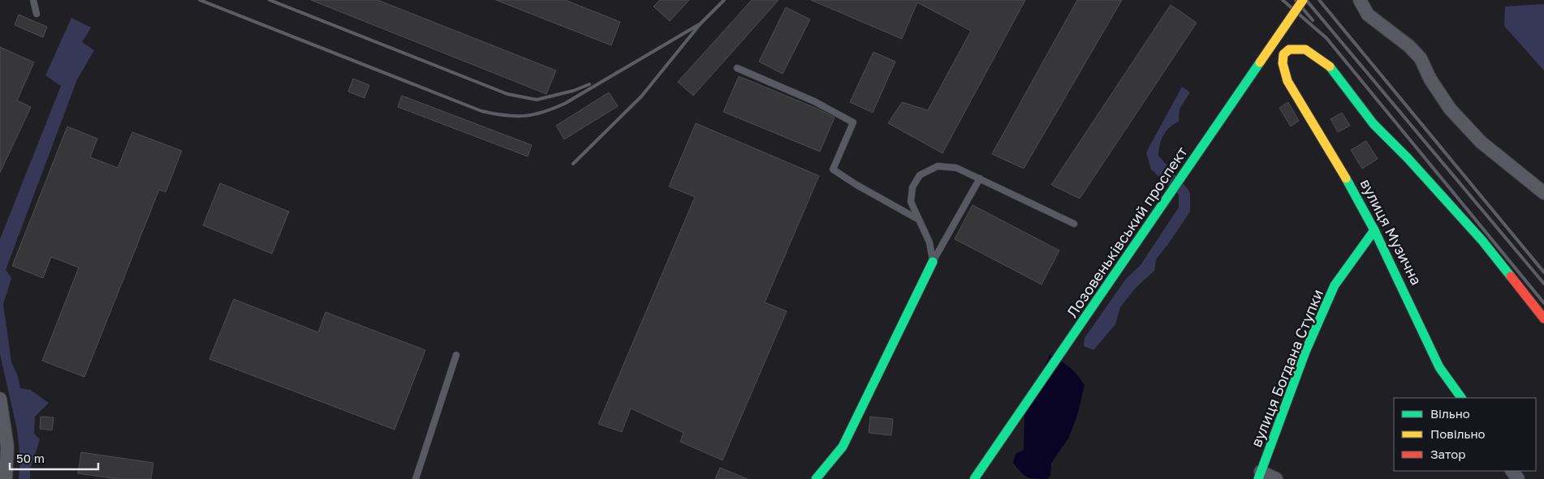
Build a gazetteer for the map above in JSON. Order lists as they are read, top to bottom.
{
  "streets": {
    "main road": ["Лозовеньківський проспект", "вулиця Музична", "вулиця Богдана Ступки"]
  },
  "crossings": [
    ["вулиця Музична", "вулиця Богдана Ступки"]
  ],
  "legend": ["Вільно", "Повільно", "Затор"],
  "scale_bar": "50 m"
}
